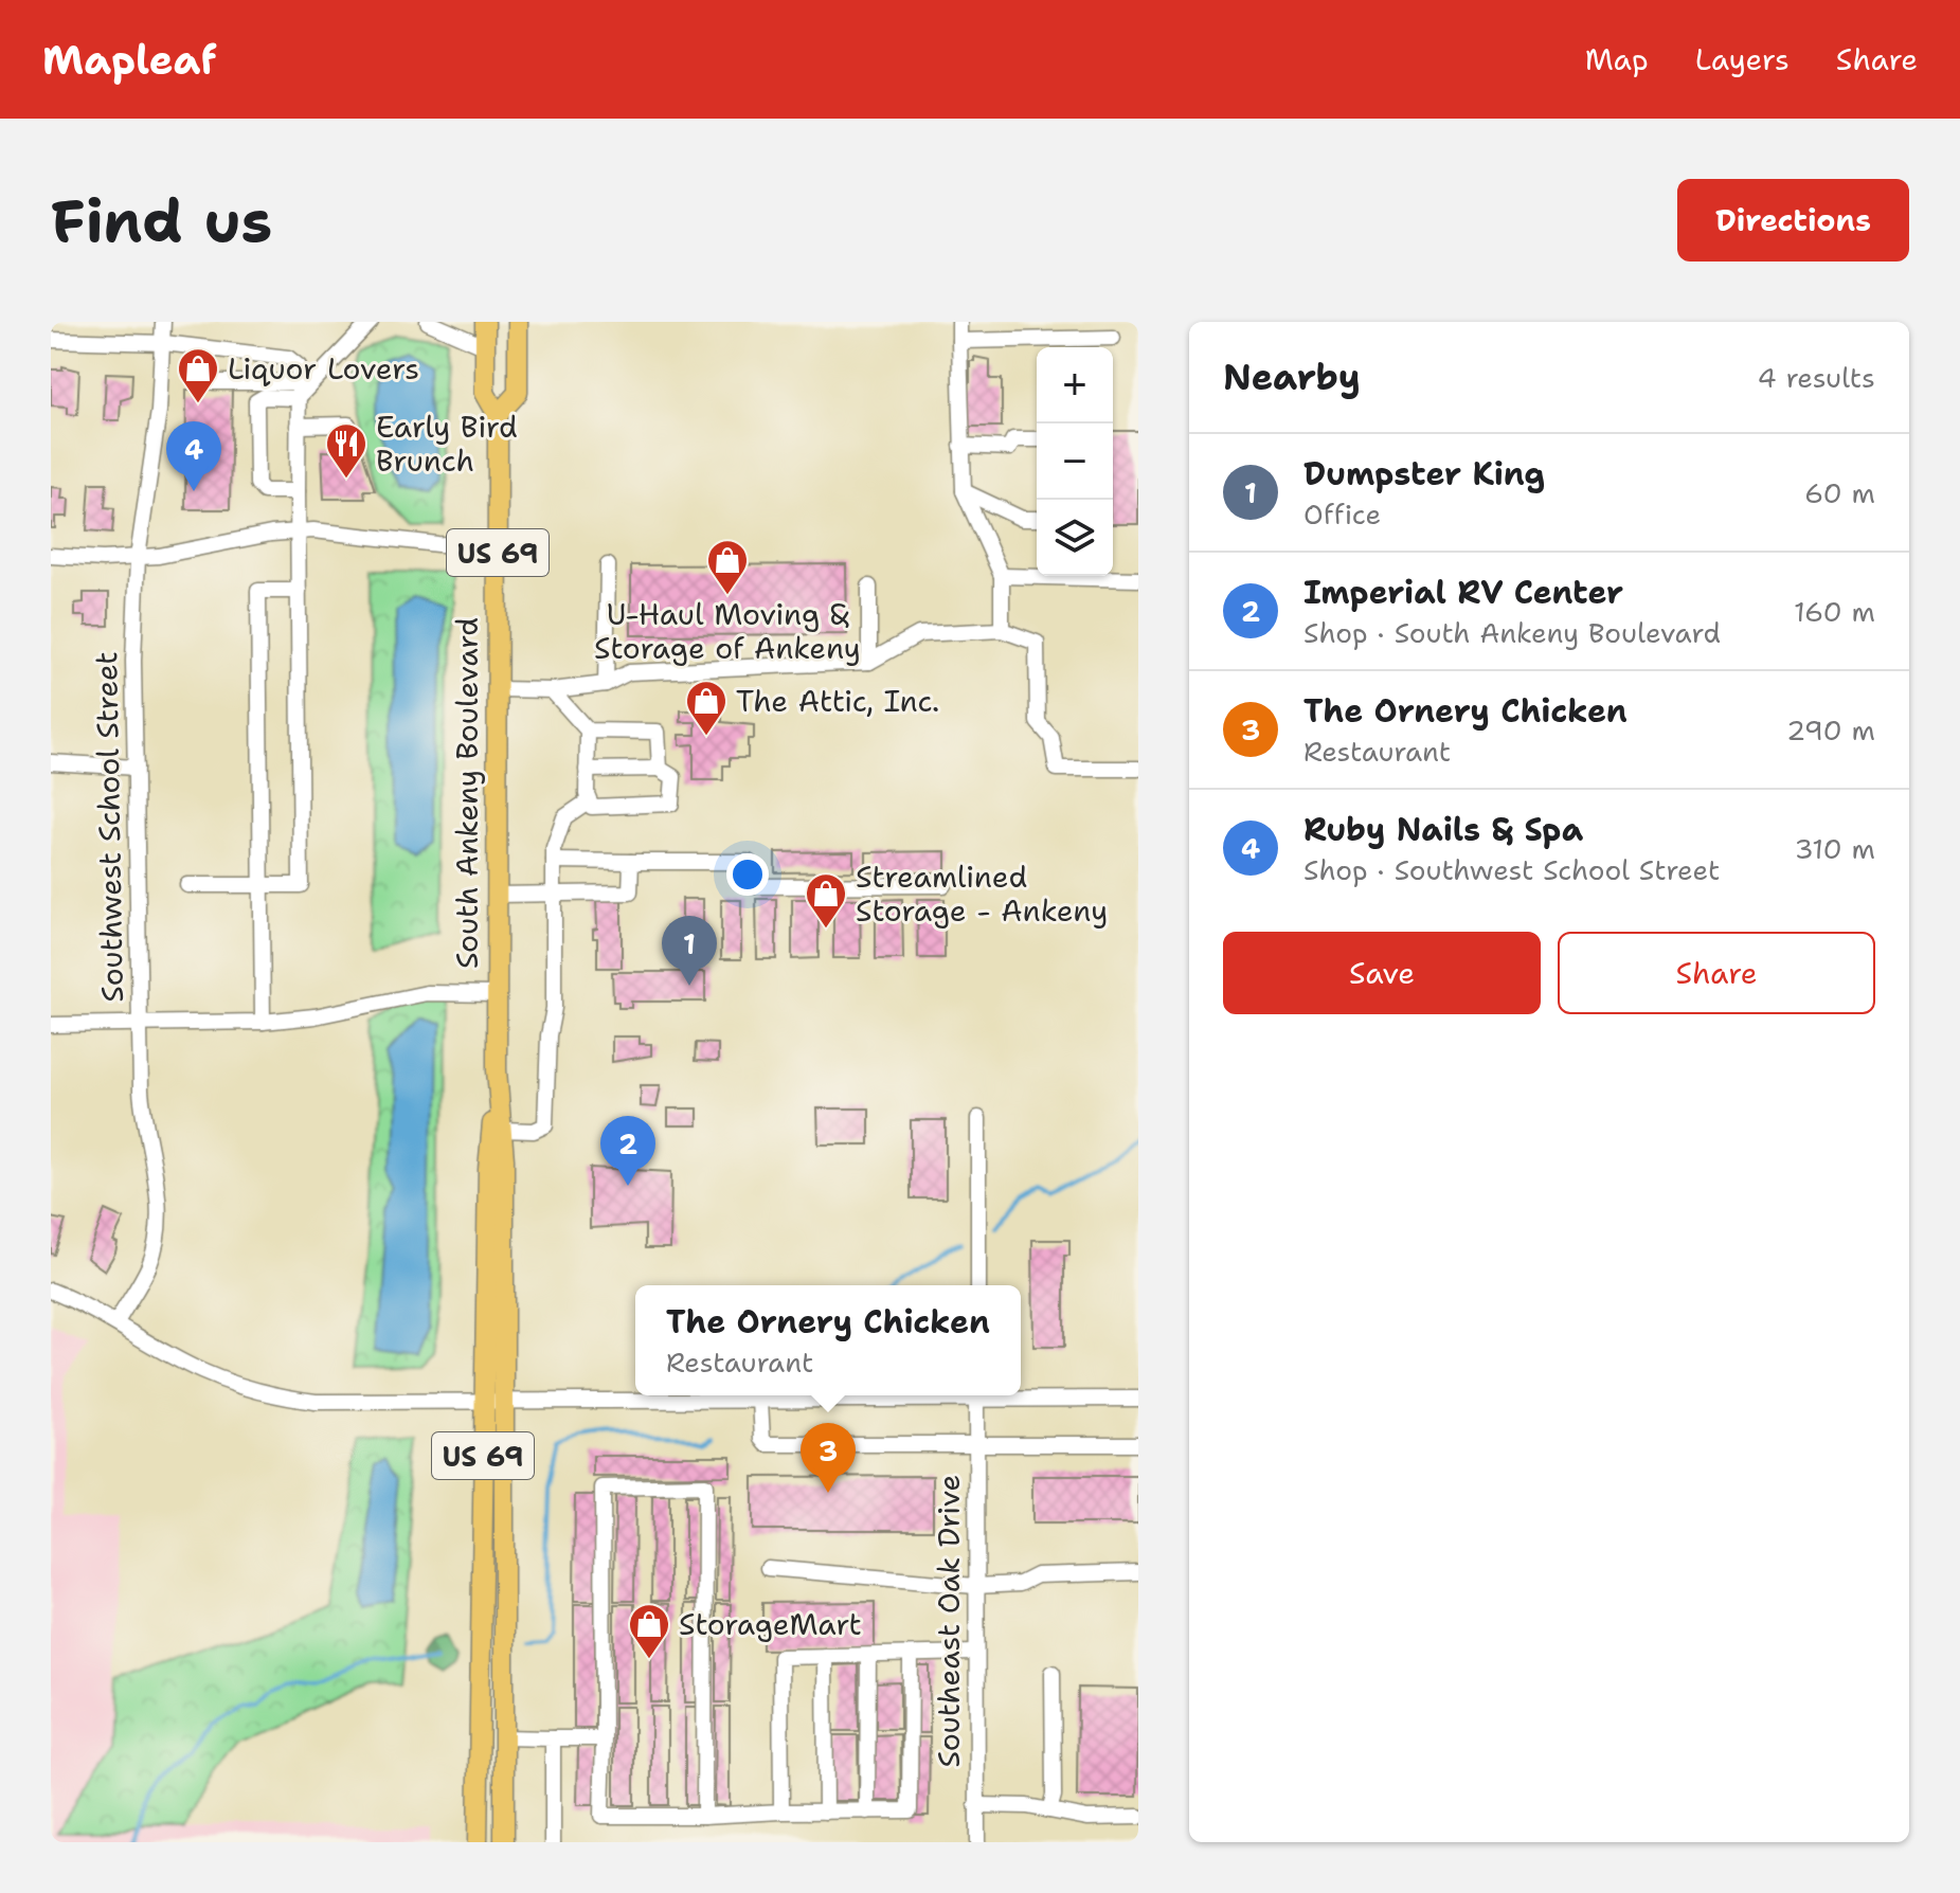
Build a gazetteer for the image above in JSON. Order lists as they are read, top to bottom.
{
  "streets": {
    "main road": ["US 69", "South Ankeny Boulevard"],
    "street": ["Southwest School Street", "Southeast Oak Drive"]
  },
  "places": {
    "shop": [
      "Liquor Lovers",
      "U-Haul Moving & Storage of Ankeny",
      "The Attic, Inc.",
      "Streamlined Storage - Ankeny",
      "StorageMart"
    ],
    "restaurant": ["Early Bird Brunch"]
  },
  "page": {
    "header": "Mapleaf",
    "nav": ["Map", "Layers", "Share"],
    "buttons": [
      "Directions",
      ["Save", "Share"]
    ],
    "title": "Find us",
    "heading": ["Nearby", "4 results"],
    "map_buttons": ["+", "−"],
    "pins": [
      "4",
      "1",
      "2",
      "3"
    ],
    "list": [
      {
        "mark": "1",
        "name": "Dumpster King",
        "note": "Office",
        "value": "60 m"
      },
      {
        "mark": "2",
        "name": "Imperial RV Center",
        "note": "Shop · South Ankeny Boulevard",
        "value": "160 m"
      },
      {
        "mark": "3",
        "name": "The Ornery Chicken",
        "note": "Restaurant",
        "value": "290 m"
      },
      {
        "mark": "4",
        "name": "Ruby Nails & Spa",
        "note": "Shop · Southwest School Street",
        "value": "310 m"
      }
    ],
    "popup": ["The Ornery Chicken", "Restaurant"]
  }
}
